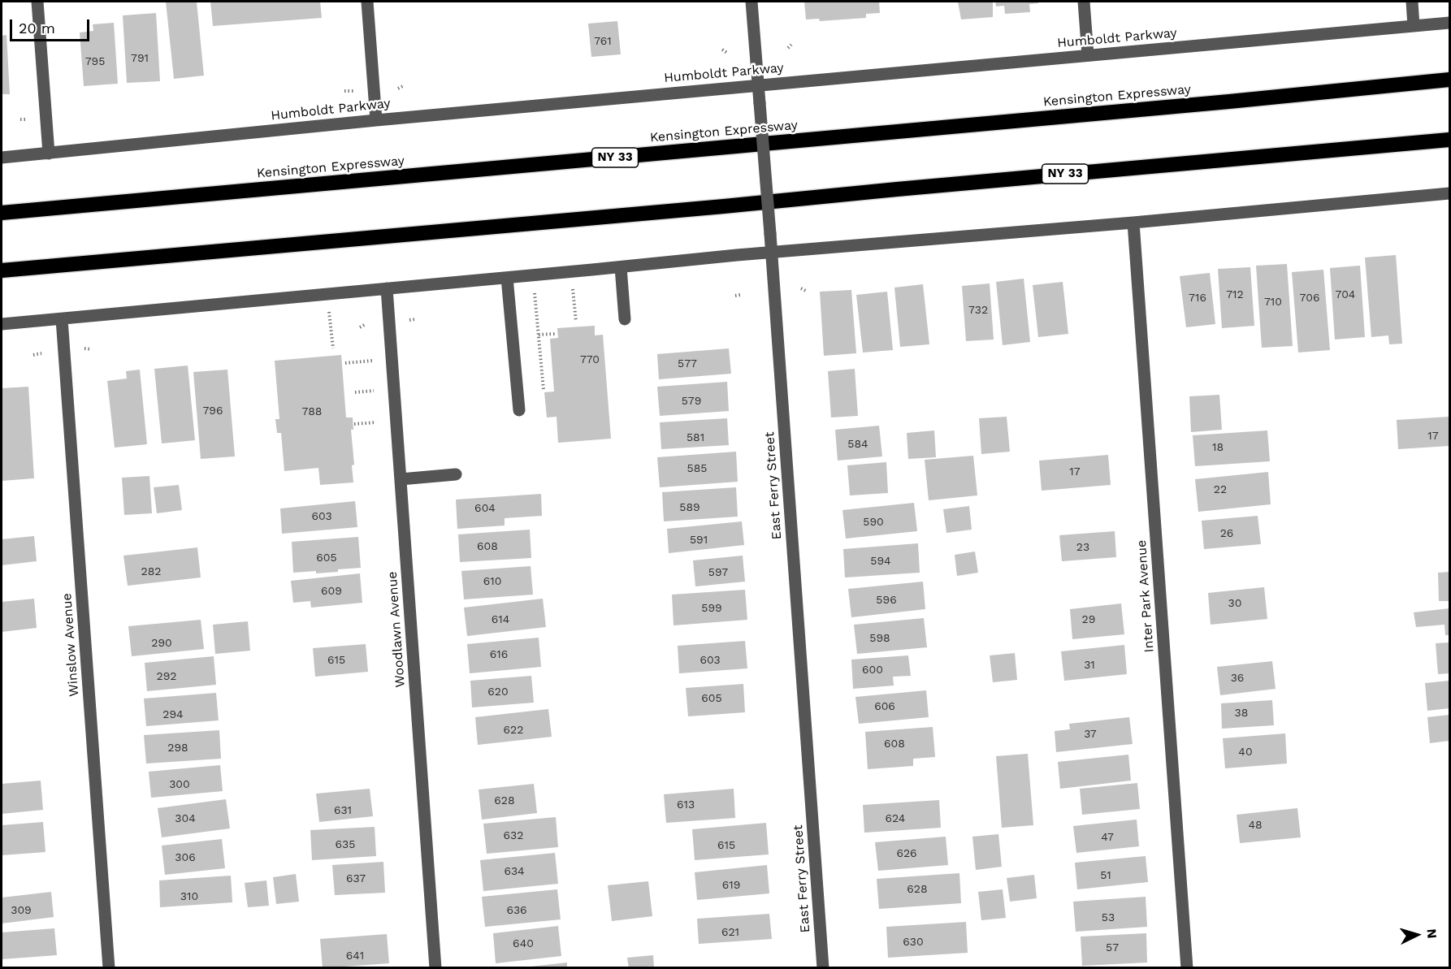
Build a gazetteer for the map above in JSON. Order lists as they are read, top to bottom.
{
  "streets": {
    "highway": ["Kensington Expressway", "NY 33"],
    "street": [
      "Humboldt Parkway",
      "East Ferry Street",
      "Inter Park Avenue",
      "Woodlawn Avenue",
      "Winslow Avenue"
    ]
  },
  "crossings": [
    ["Humboldt Parkway", "East Ferry Street"]
  ],
  "house_numbers": [
    "761",
    "791",
    "795",
    "712",
    "704",
    "716",
    "706",
    "710",
    "732",
    "770",
    "577",
    "579",
    "796",
    "788",
    "17",
    "581",
    "584",
    "18",
    "585",
    "17",
    "22",
    "589",
    "604",
    "603",
    "590",
    "26",
    "591",
    "608",
    "23",
    "605",
    "594",
    "282",
    "597",
    "610",
    "609",
    "596",
    "30",
    "599",
    "614",
    "29",
    "598",
    "290",
    "616",
    "615",
    "603",
    "31",
    "600",
    "292",
    "36",
    "620",
    "605",
    "606",
    "38",
    "294",
    "622",
    "37",
    "608",
    "298",
    "40",
    "300",
    "628",
    "613",
    "631",
    "304",
    "624",
    "48",
    "632",
    "47",
    "635",
    "615",
    "626",
    "306",
    "634",
    "51",
    "637",
    "619",
    "628",
    "310",
    "309",
    "636",
    "53",
    "621",
    "630",
    "640",
    "57",
    "641"
  ],
  "scale_bar": "20 m",
  "north": "right"
}
